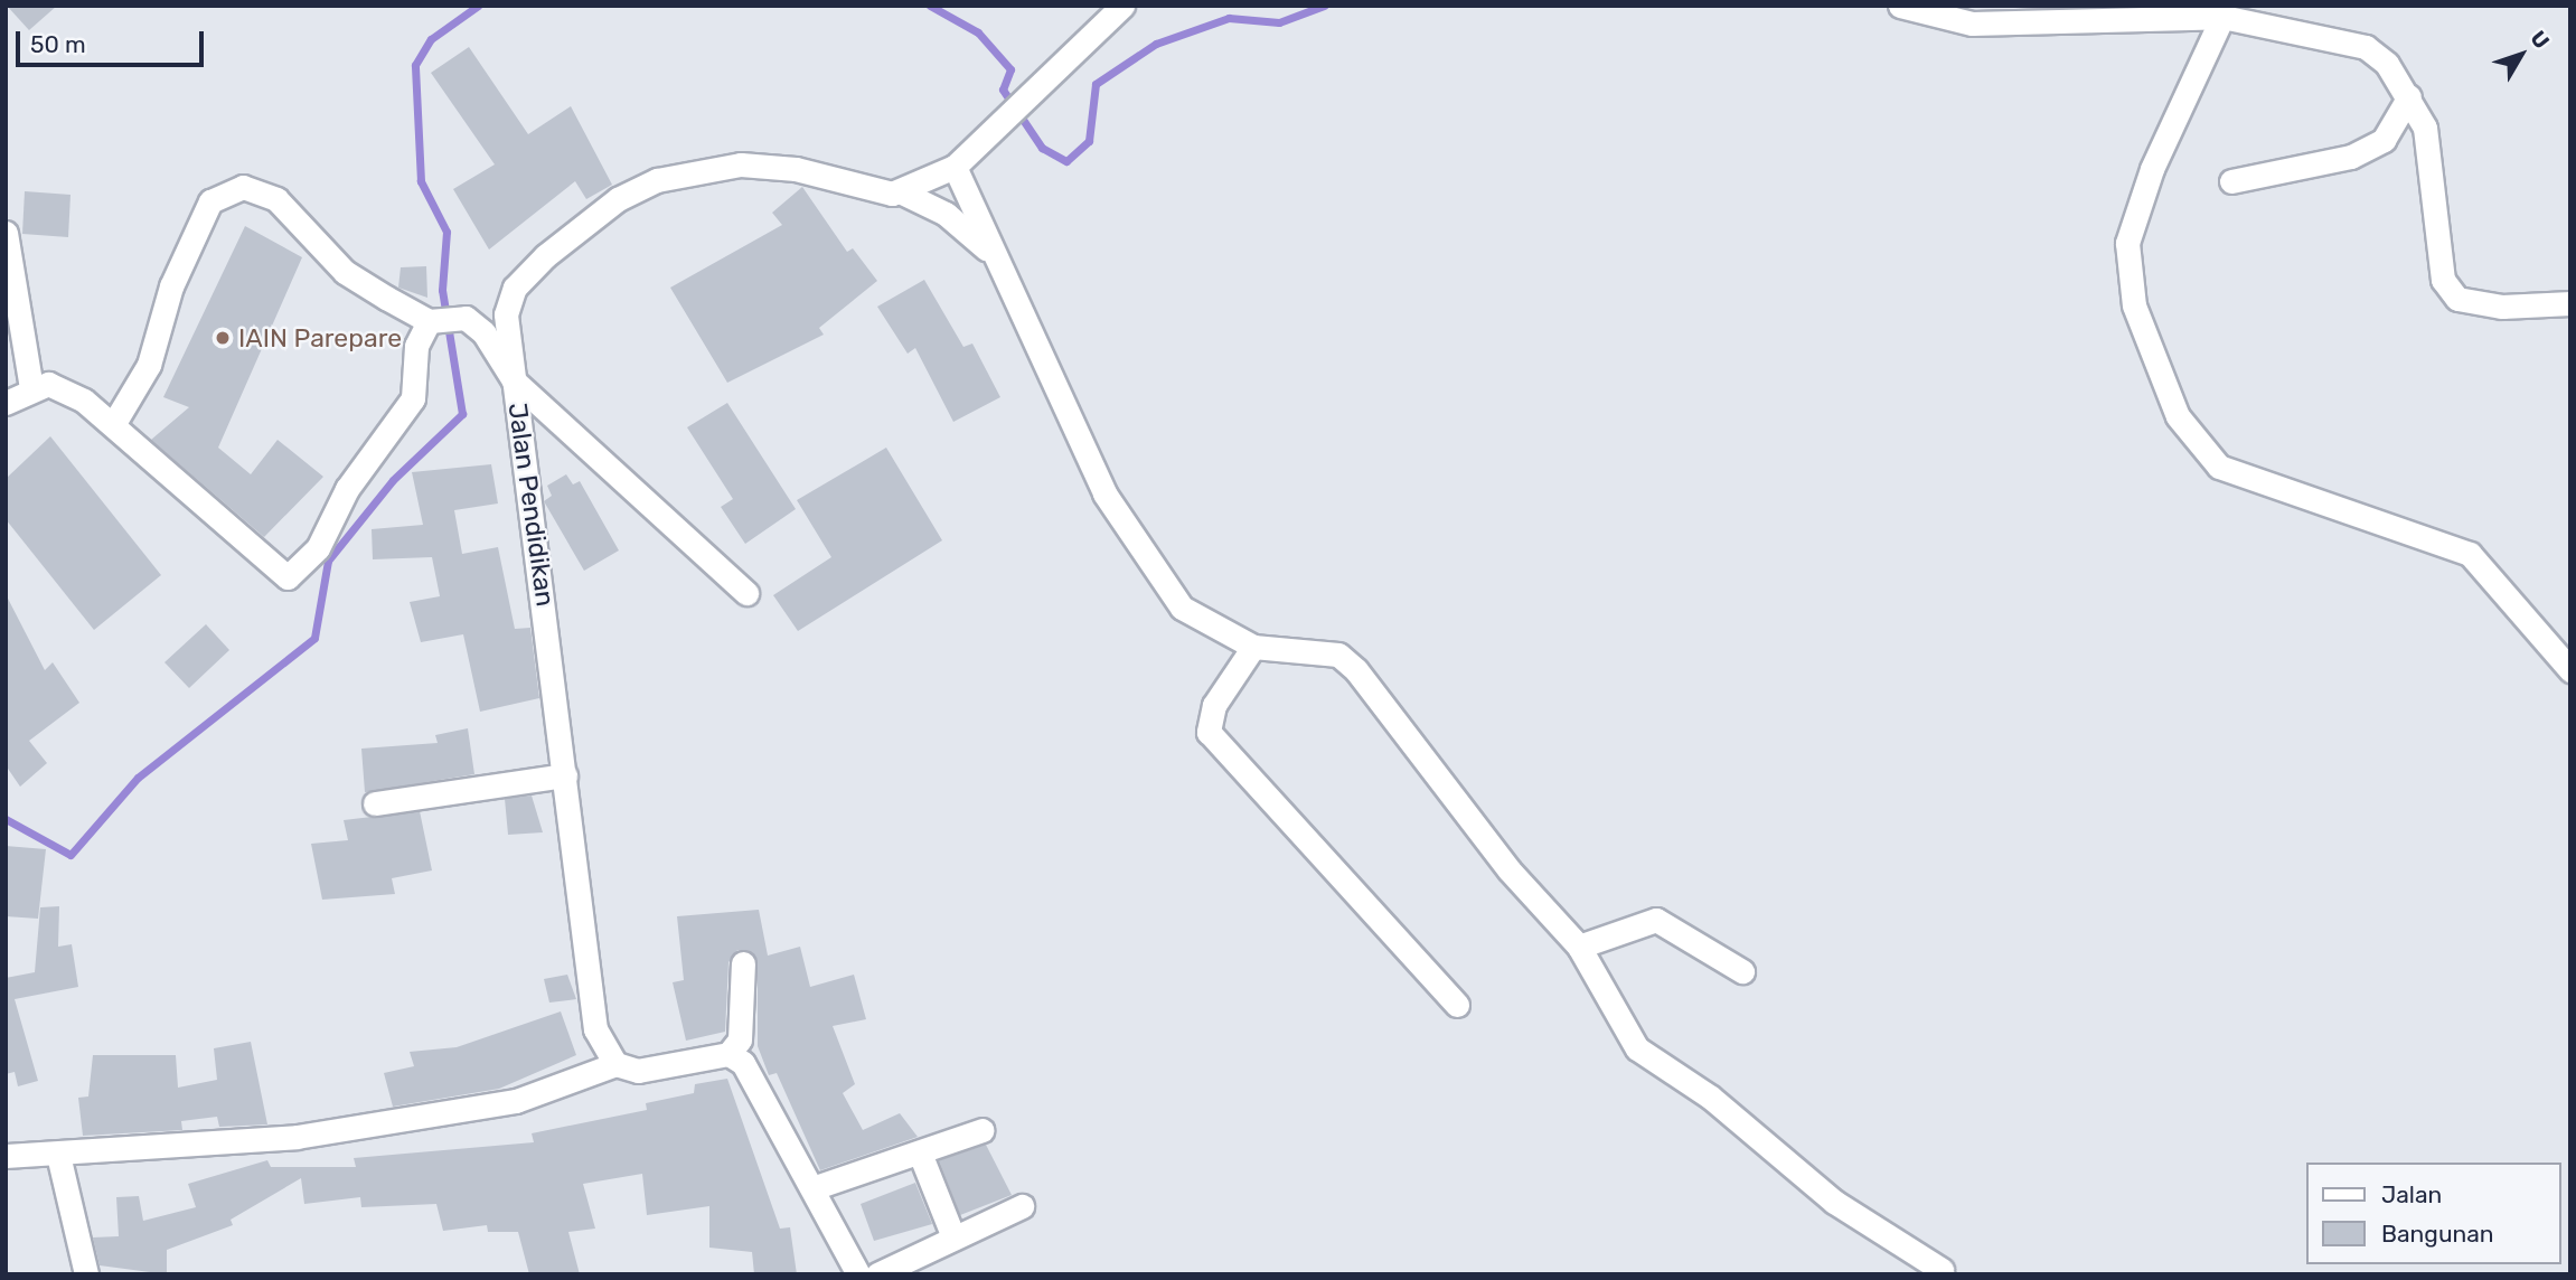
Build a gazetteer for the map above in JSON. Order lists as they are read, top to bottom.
{
  "streets": {
    "street": ["Jalan Pendidikan"]
  },
  "places": ["IAIN Parepare"],
  "legend": ["Jalan", "Bangunan"],
  "scale_bar": "50 m",
  "north": "top right"
}
